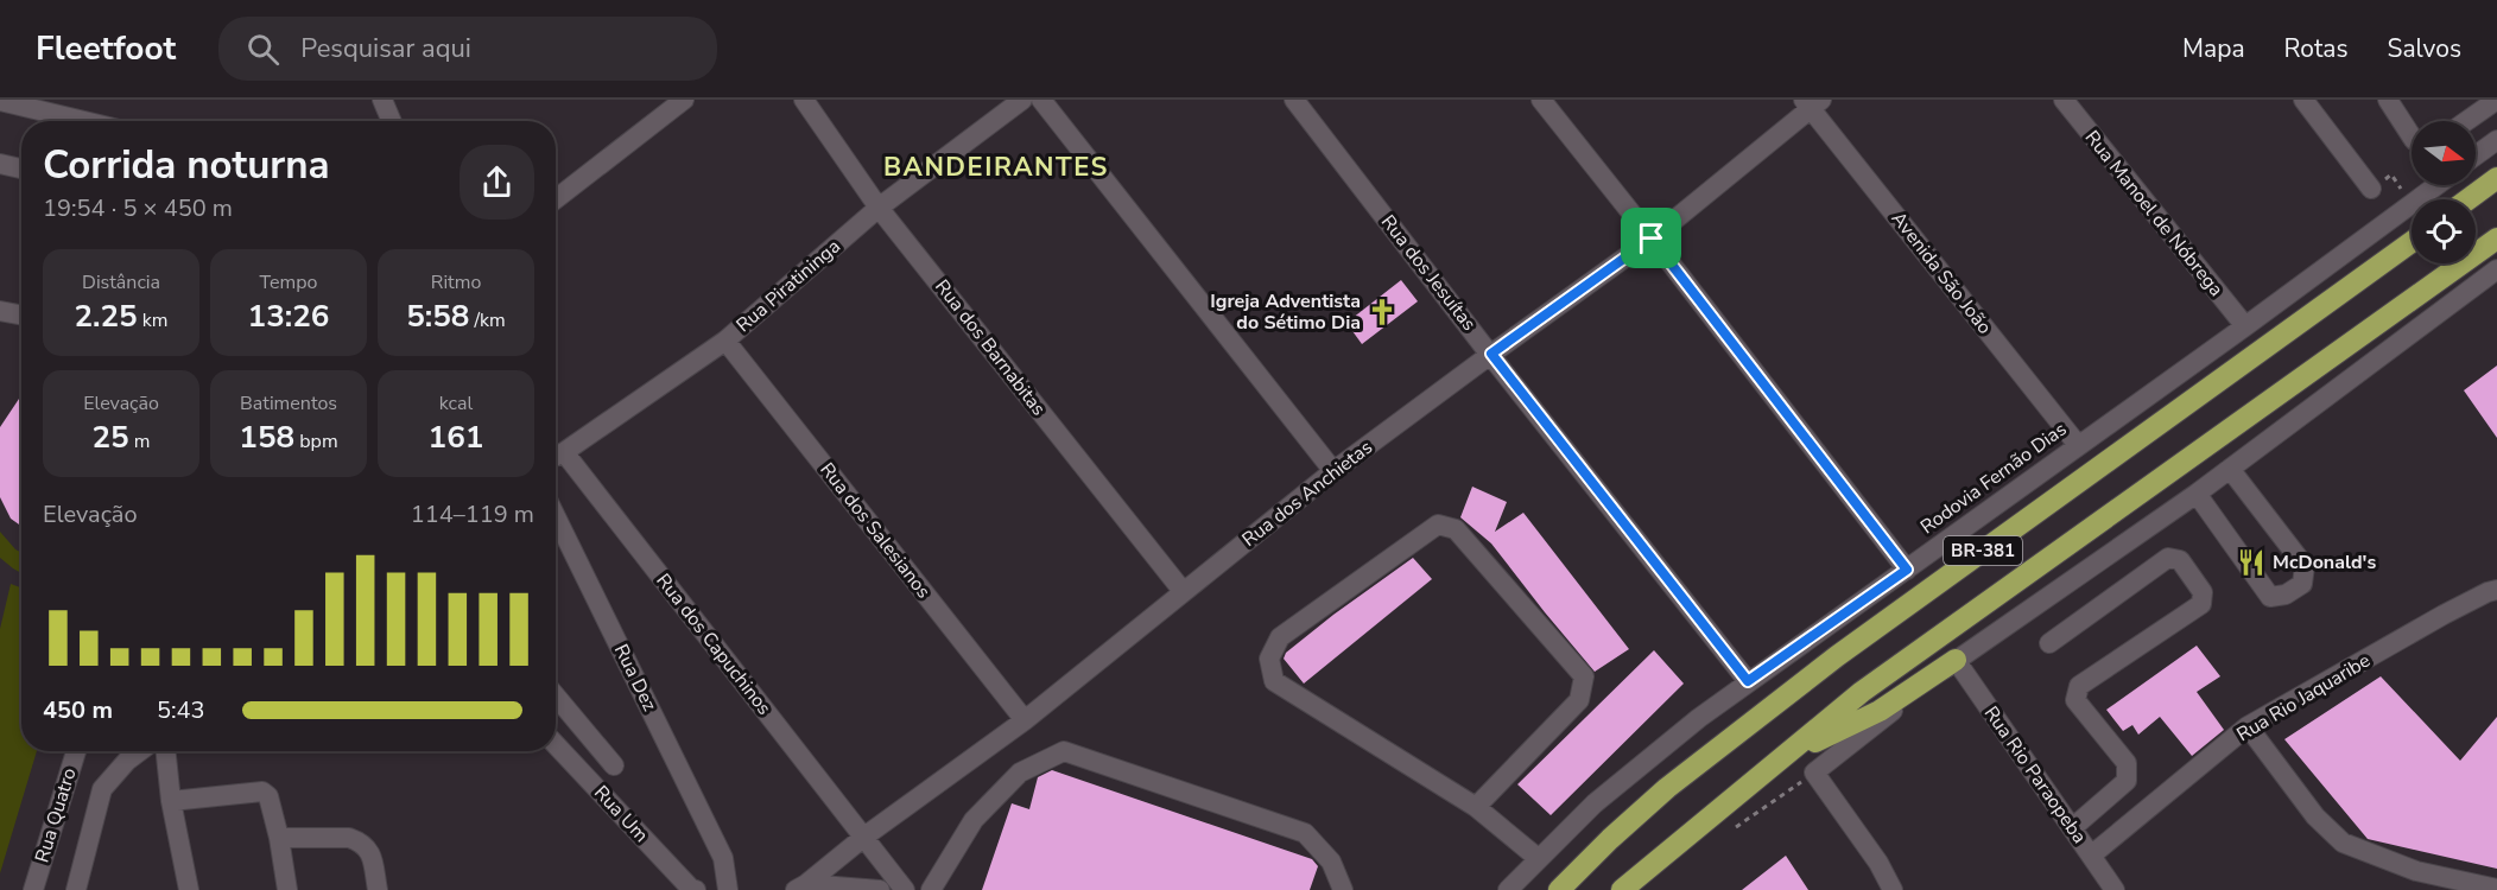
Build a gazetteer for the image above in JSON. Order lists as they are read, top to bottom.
{
  "streets": {
    "highway": ["BR-381"],
    "street": [
      "Rua Manoel de Nóbrega",
      "Rua dos Jesuítas",
      "Avenida São João",
      "Rua Piratininga",
      "Rua dos Barnabitas",
      "Rodovia Fernão Dias",
      "Rua dos Anchietas",
      "Rua dos Salesianos",
      "Rua dos Capuchinos",
      "Rua Dez",
      "Rua Rio Jaquaribe",
      "Rua Rio Paraopeba",
      "Rua Um",
      "Rua Quatro"
    ]
  },
  "crossings": [
    ["Rua Manoel de Nóbrega", "Rodovia Fernão Dias"],
    ["Rua dos Jesuítas", "Rodovia Fernão Dias"],
    ["Rua dos Jesuítas", "Rua dos Anchietas"],
    ["Avenida São João", "Rodovia Fernão Dias"],
    ["Avenida São João", "Rua dos Anchietas"],
    ["Rua Piratininga", "Rua dos Barnabitas"],
    ["Rua Piratininga", "Rua dos Salesianos"],
    ["Rua Piratininga", "Rua dos Capuchinos"],
    ["Rua dos Barnabitas", "Rua dos Anchietas"],
    ["Rua dos Anchietas", "Rua dos Salesianos"],
    ["Rua dos Anchietas", "Rua dos Capuchinos"],
    ["BR-381", "Rua Rio Paraopeba"],
    ["Rua Rio Jaquaribe", "Rua Rio Paraopeba"]
  ],
  "districts": ["BANDEIRANTES"],
  "places": {
    "church": ["Igreja Adventista do Sétimo Dia"],
    "restaurant": ["McDonald's"]
  },
  "north": "right",
  "page": {
    "header": "Fleetfoot",
    "search": "Pesquisar aqui",
    "nav": ["Mapa", "Rotas", "Salvos"],
    "heading": ["Corrida noturna", "19:54 · 5 × 450 m"],
    "stats": [
      ["Distância", "2.25 km"],
      ["Tempo", "13:26"],
      ["Ritmo", "5:58 /km"],
      ["Elevação", "25 m"],
      ["Batimentos", "158 bpm"],
      ["kcal", "161"]
    ],
    "chart": ["Elevação", "114–119 m"],
    "list": [
      {
        "name": "450 m",
        "note": "5:43"
      }
    ]
  }
}
